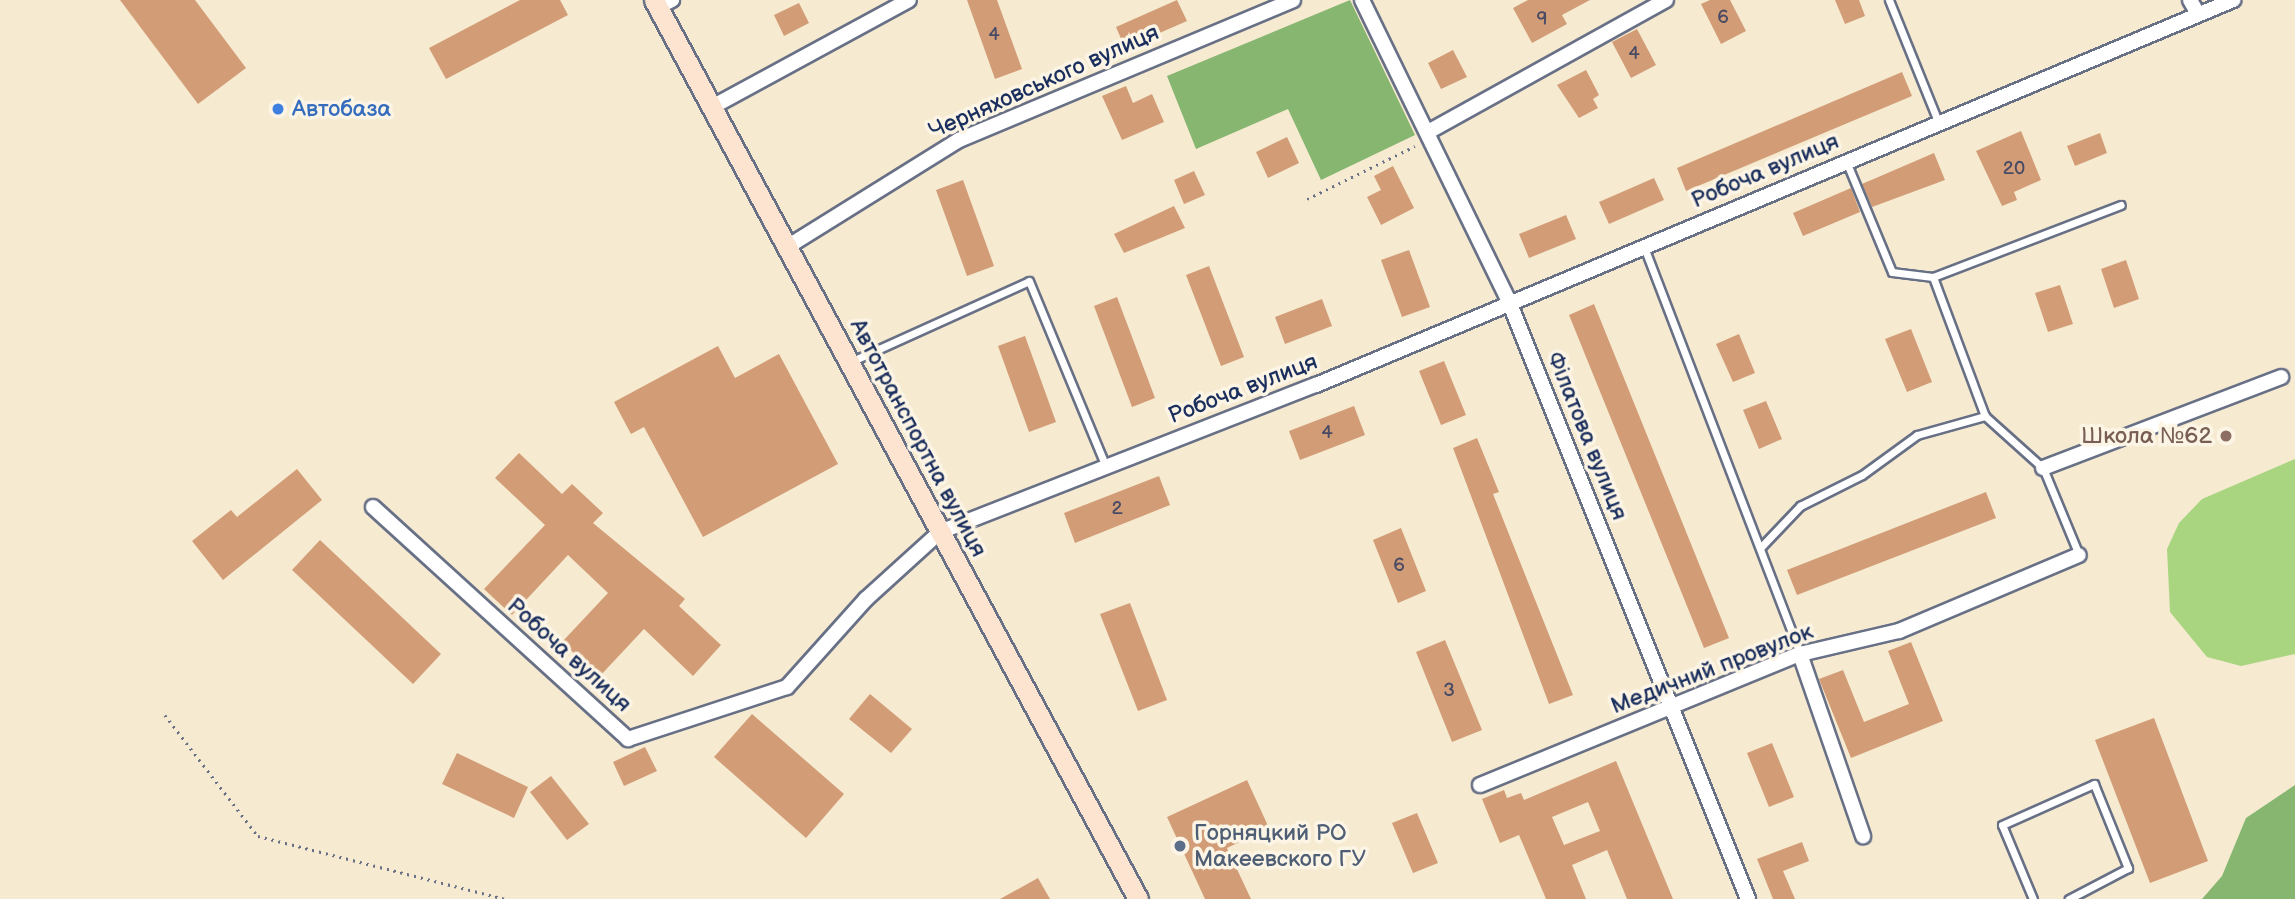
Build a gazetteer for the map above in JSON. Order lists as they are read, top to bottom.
{
  "streets": {
    "main road": ["Автотранспортна вулиця"],
    "street": [
      "Черняховського вулиця",
      "Робоча вулиця",
      "Філатова вулиця",
      "Медичний провулок"
    ]
  },
  "crossings": [
    ["Черняховського вулиця", "Автотранспортна вулиця"],
    ["Робоча вулиця", "Філатова вулиця"],
    ["Робоча вулиця", "Автотранспортна вулиця"],
    ["Філатова вулиця", "Медичний провулок"]
  ],
  "places": ["Автобаза", "Школа №62", "Горняцкий РО Макеевского ГУ"],
  "house_numbers": [
    "6",
    "9",
    "4",
    "4",
    "20",
    "4",
    "2",
    "6",
    "3"
  ]
}
